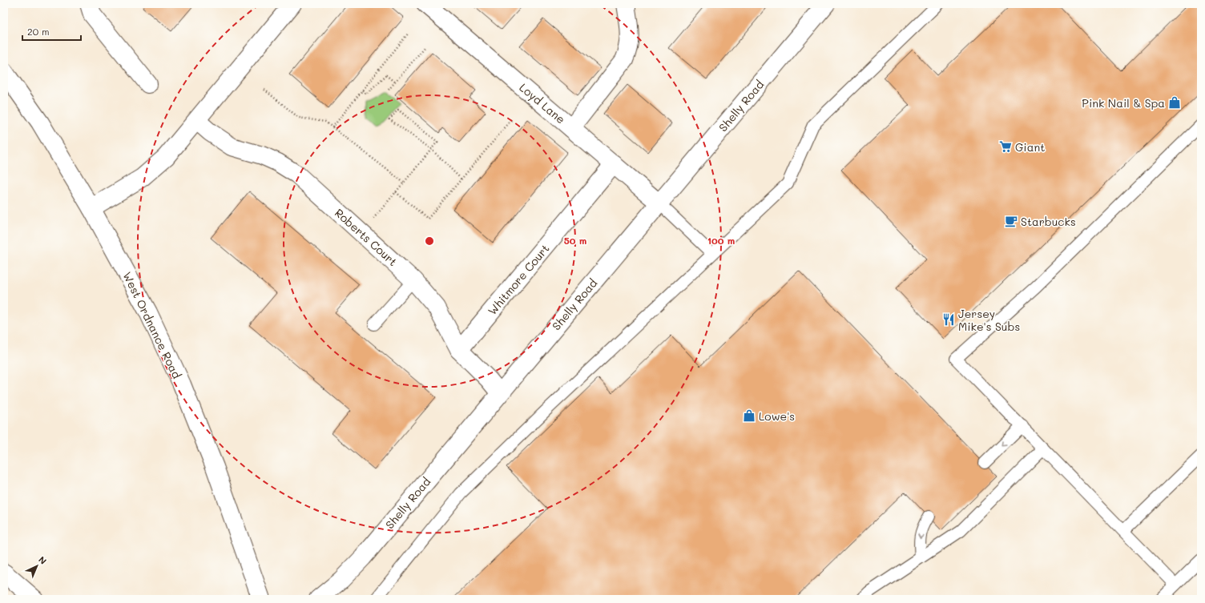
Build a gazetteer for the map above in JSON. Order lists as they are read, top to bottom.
{
  "streets": {
    "street": [
      "Loyd Lane",
      "Shelly Road",
      "Roberts Court",
      "Whitmore Court",
      "West Ordnance Road"
    ]
  },
  "crossings": [
    ["Loyd Lane", "Shelly Road"],
    ["Loyd Lane", "Whitmore Court"],
    ["Shelly Road", "Roberts Court"],
    ["Roberts Court", "Whitmore Court"]
  ],
  "places": {
    "shop": ["Pink Nail & Spa", "Lowe's"],
    "supermarket": ["Giant"],
    "cafe": ["Starbucks"],
    "restaurant": ["Jersey Mike's Subs"]
  },
  "scale_bar": "20 m",
  "north": "top right",
  "rings": ["50 m", "100 m"]
}
